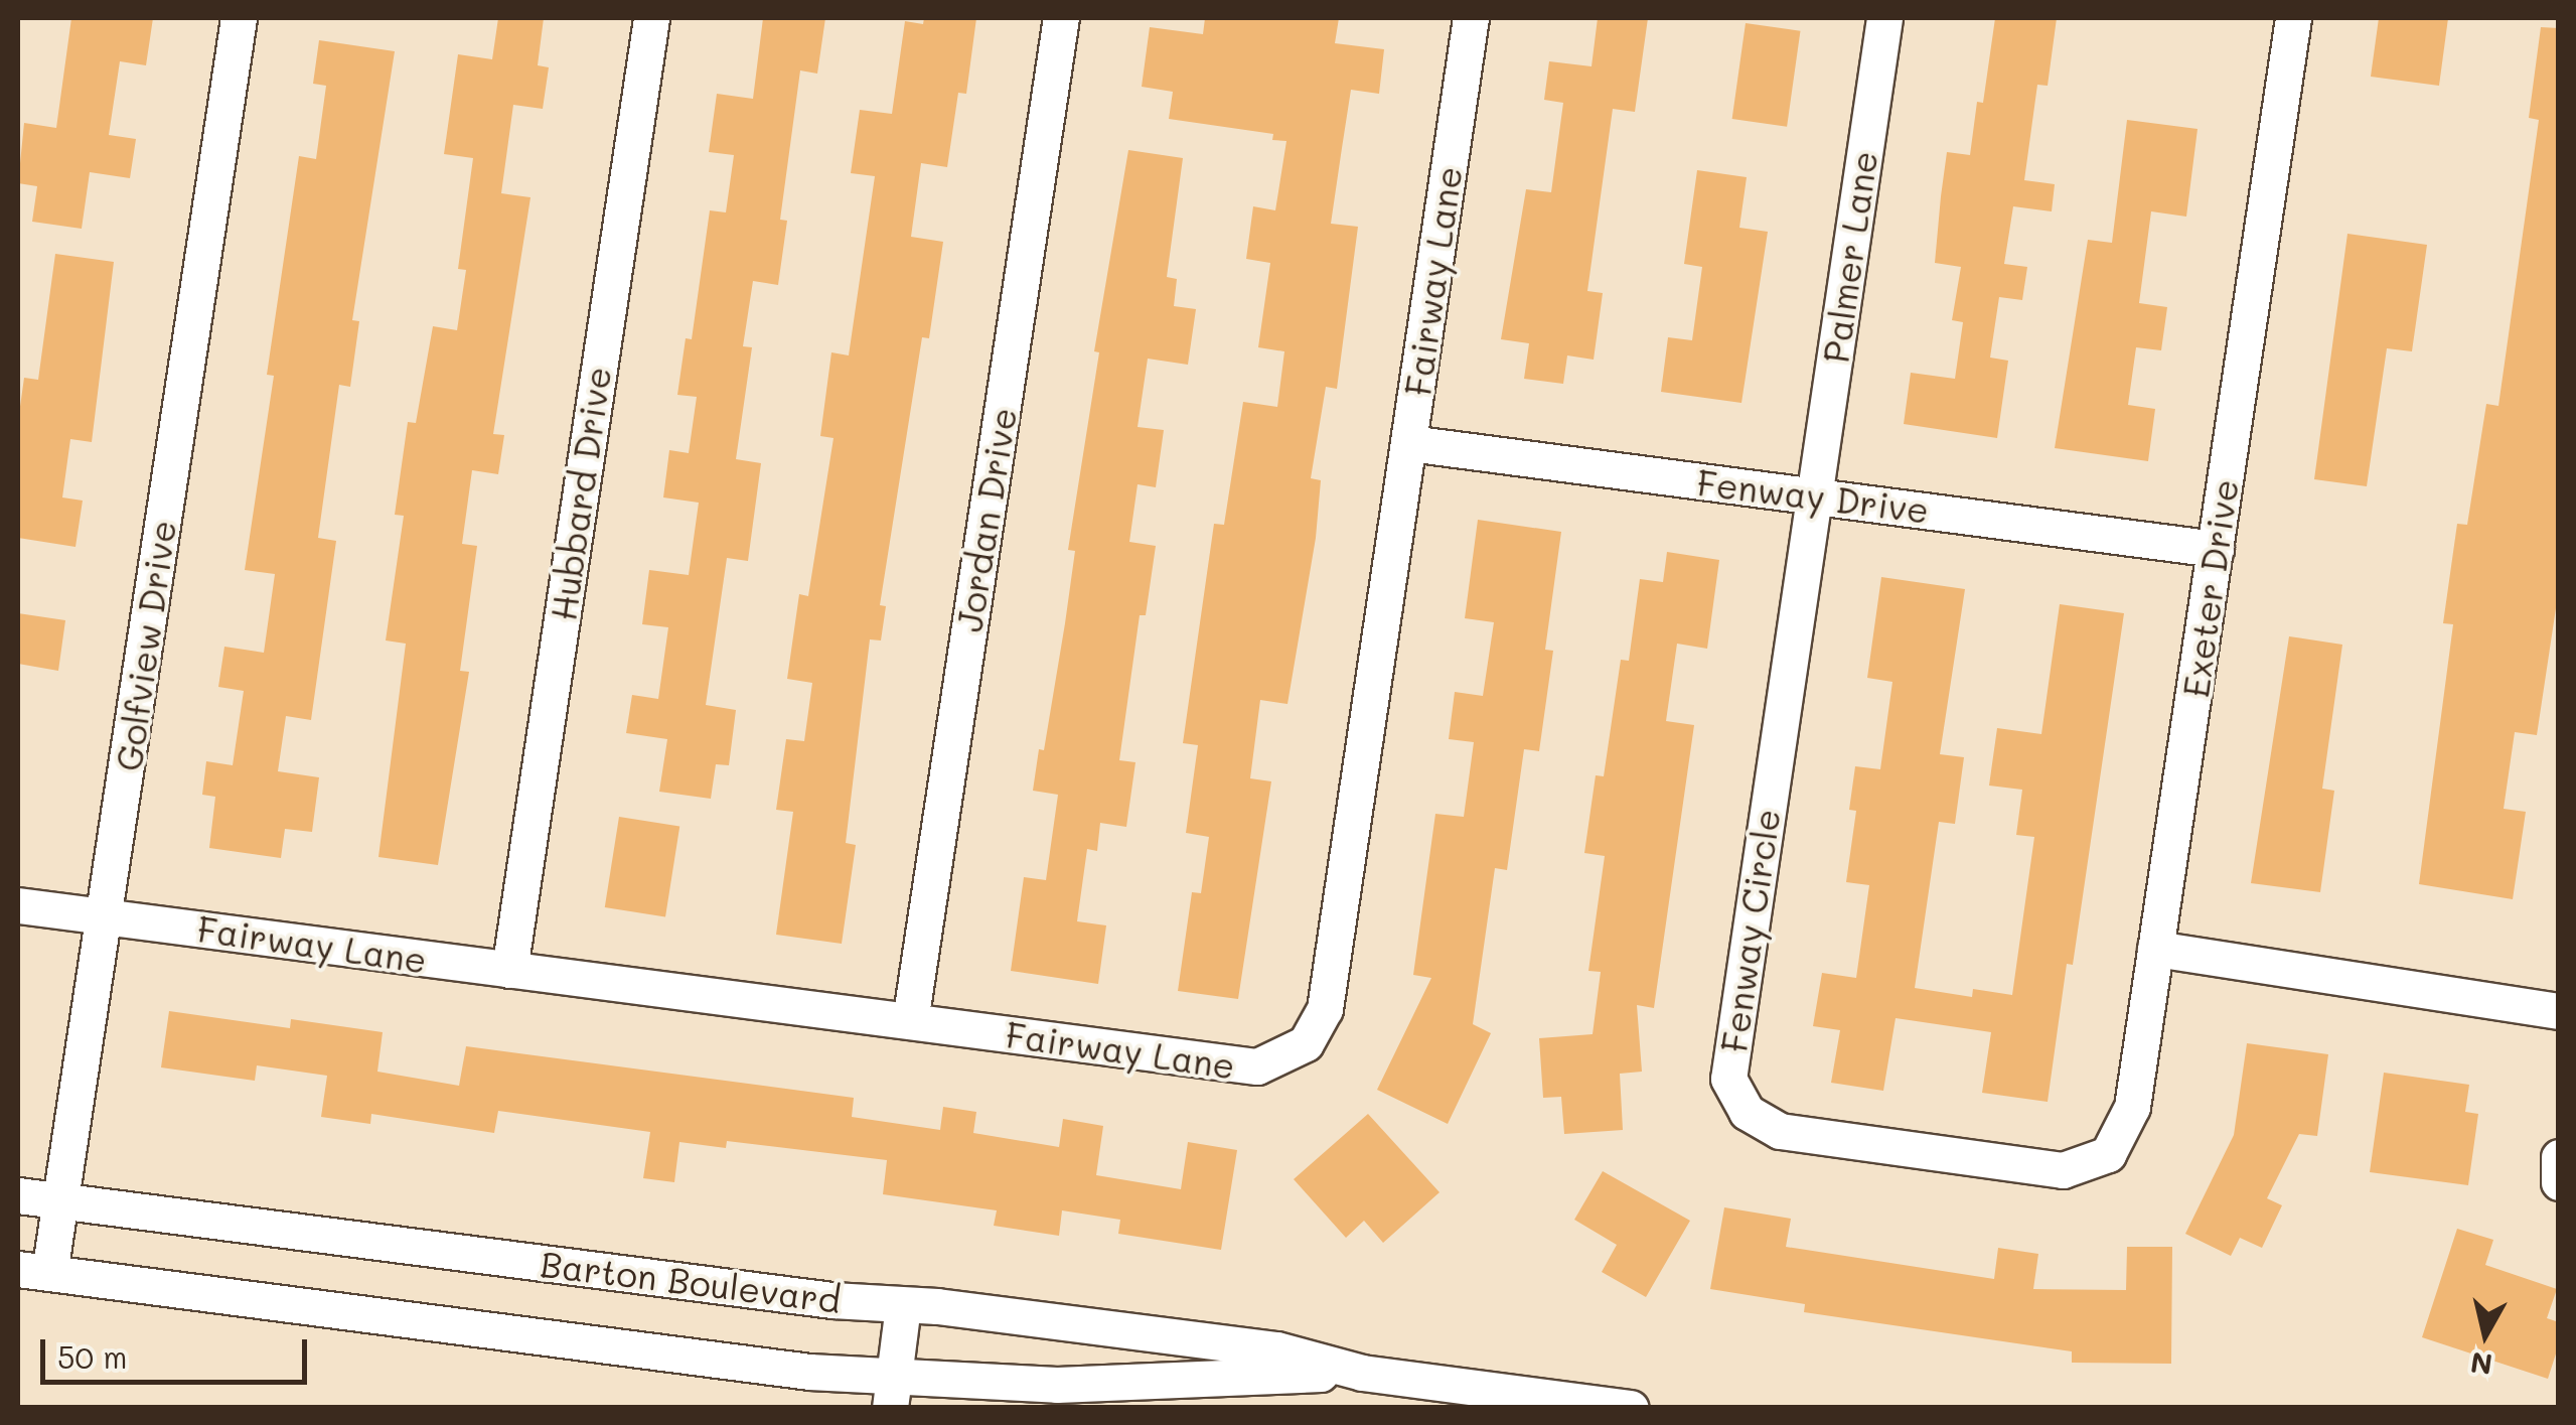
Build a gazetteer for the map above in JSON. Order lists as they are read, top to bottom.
{
  "streets": {
    "street": [
      "Palmer Lane",
      "Fairway Lane",
      "Hubbard Drive",
      "Fenway Drive",
      "Jordan Drive",
      "Exeter Drive",
      "Golfview Drive",
      "Fenway Circle",
      "Barton Boulevard"
    ]
  },
  "crossings": [
    ["Palmer Lane", "Fenway Drive"],
    ["Palmer Lane", "Fenway Circle"],
    ["Fairway Lane", "Hubbard Drive"],
    ["Fairway Lane", "Fenway Drive"],
    ["Fairway Lane", "Jordan Drive"],
    ["Fairway Lane", "Golfview Drive"],
    ["Fenway Drive", "Exeter Drive"],
    ["Fenway Drive", "Fenway Circle"],
    ["Exeter Drive", "Fenway Circle"],
    ["Golfview Drive", "Barton Boulevard"]
  ],
  "scale_bar": "50 m",
  "north": "bottom"
}
